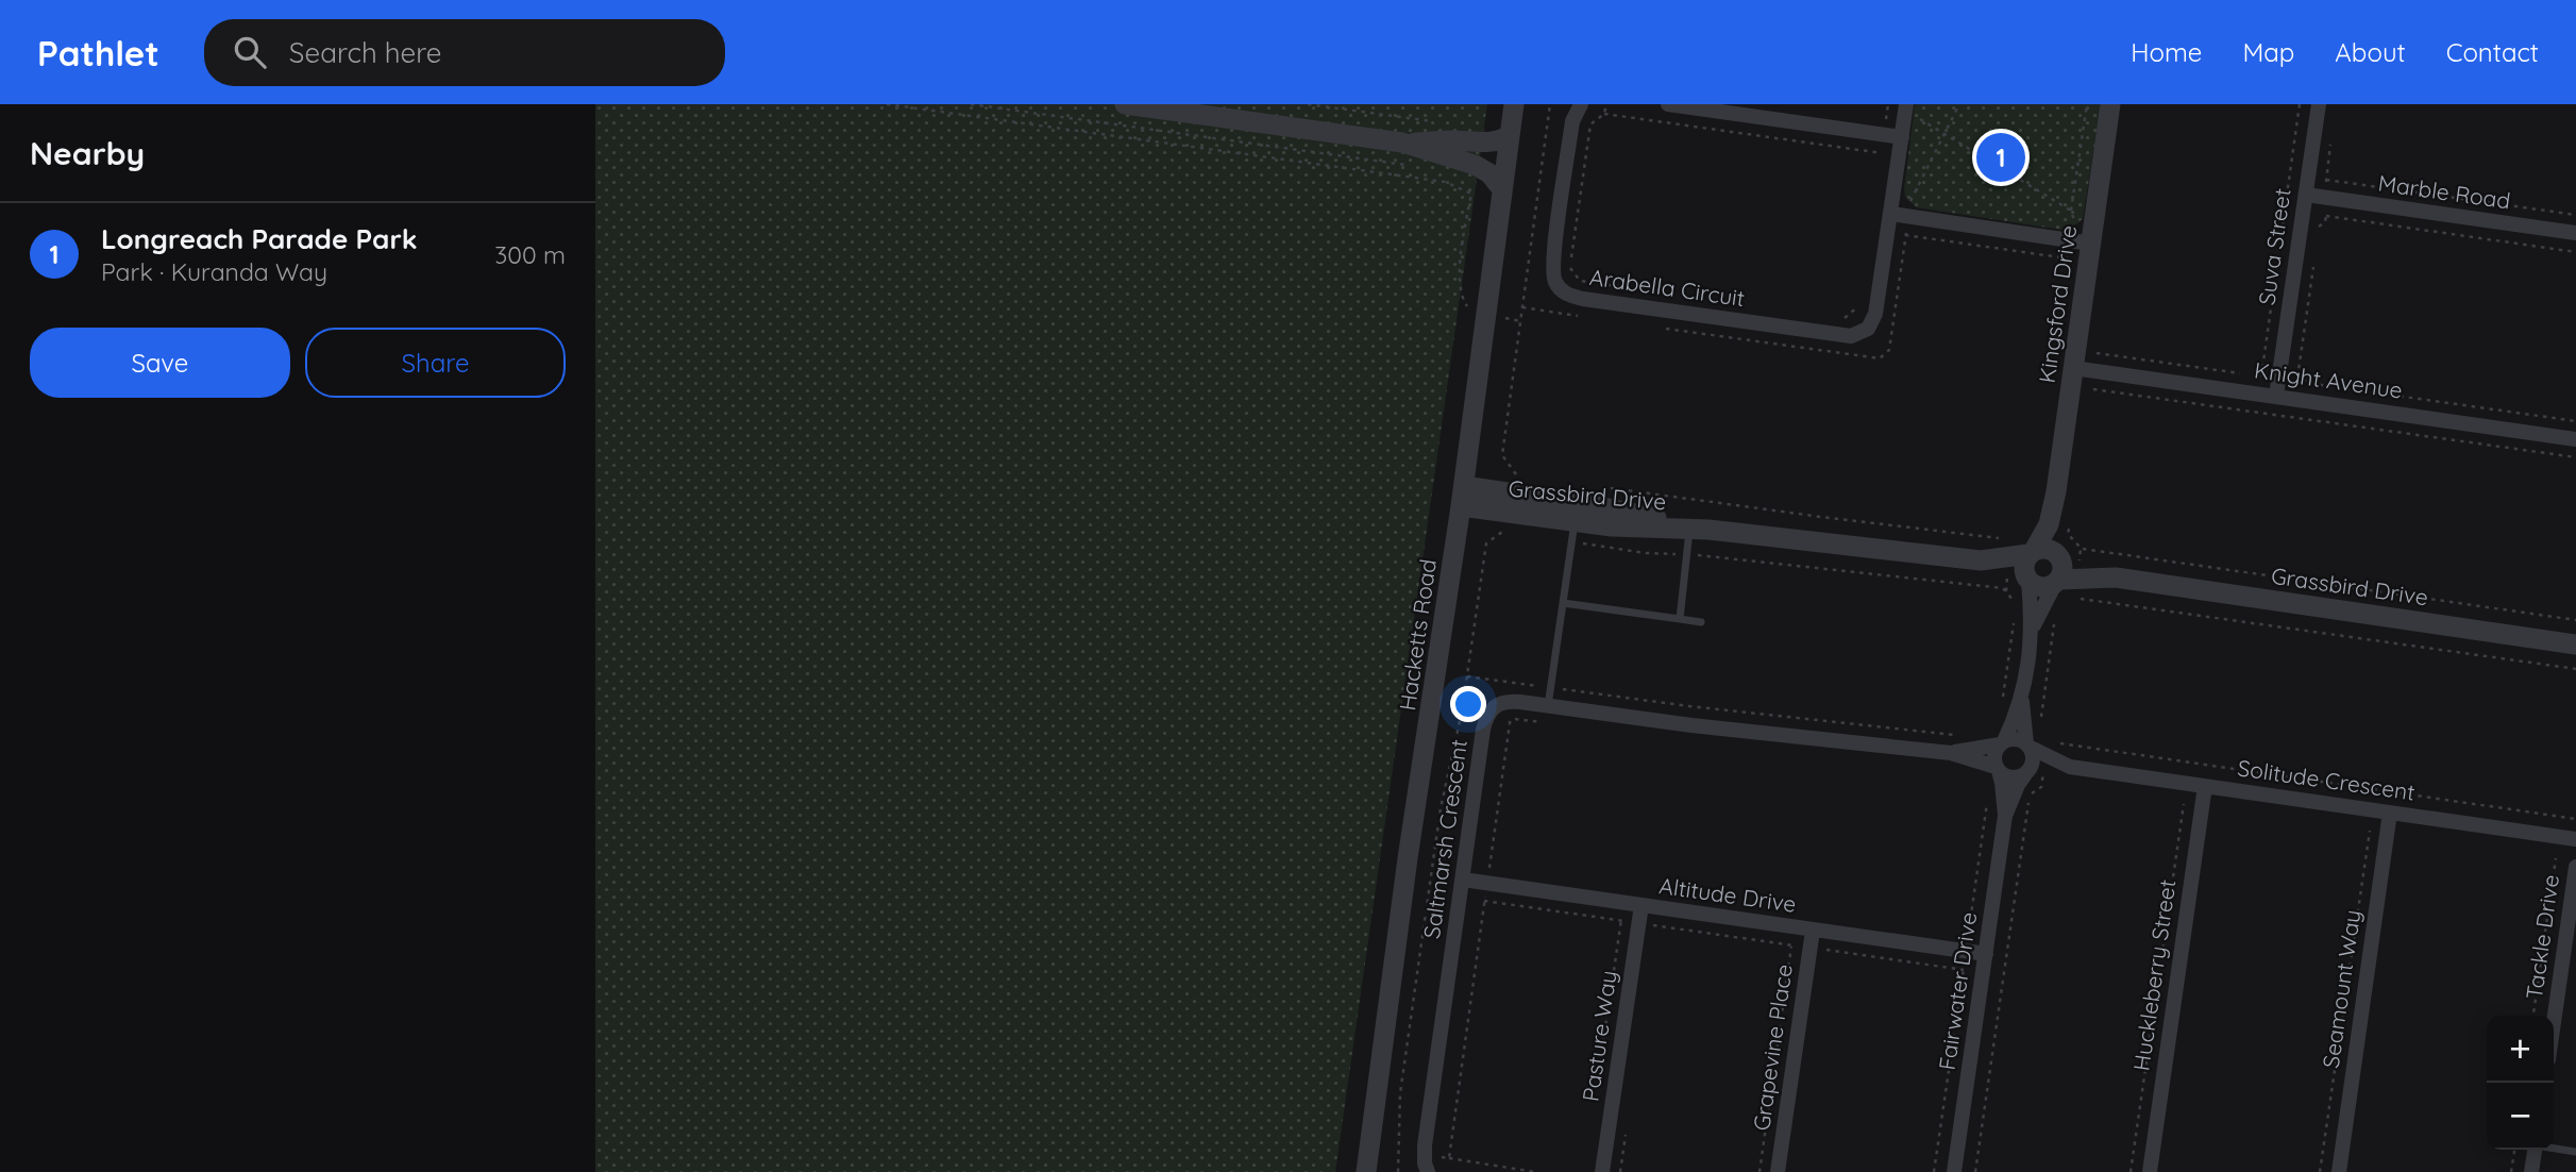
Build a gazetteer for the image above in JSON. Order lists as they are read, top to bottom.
{
  "streets": {
    "street": [
      "Marble Road",
      "Suva Street",
      "Arabella Circuit",
      "Kingsford Drive",
      "Knight Avenue",
      "Grassbird Drive",
      "Hacketts Road",
      "Solitude Crescent",
      "Saltmarsh Crescent",
      "Altitude Drive",
      "Tackle Drive",
      "Huckleberry Street",
      "Seamount Way",
      "Fairwater Drive",
      "Pasture Way",
      "Grapevine Place"
    ]
  },
  "crossings": [
    ["Marble Road", "Suva Street"],
    ["Suva Street", "Knight Avenue"],
    ["Kingsford Drive", "Knight Avenue"],
    ["Kingsford Drive", "Grassbird Drive"],
    ["Grassbird Drive", "Hacketts Road"],
    ["Solitude Crescent", "Huckleberry Street"],
    ["Solitude Crescent", "Seamount Way"],
    ["Solitude Crescent", "Fairwater Drive"],
    ["Saltmarsh Crescent", "Altitude Drive"],
    ["Altitude Drive", "Fairwater Drive"],
    ["Altitude Drive", "Pasture Way"],
    ["Altitude Drive", "Grapevine Place"]
  ],
  "page": {
    "header": "Pathlet",
    "search": "Search here",
    "nav": [
      "Home",
      "Map",
      "About",
      "Contact"
    ],
    "heading": "Nearby",
    "pins": "1",
    "list": [
      {
        "mark": "1",
        "name": "Longreach Parade Park",
        "note": "Park · Kuranda Way",
        "value": "300 m"
      }
    ],
    "buttons": ["Save", "Share"],
    "map_buttons": ["+", "−"]
  }
}
